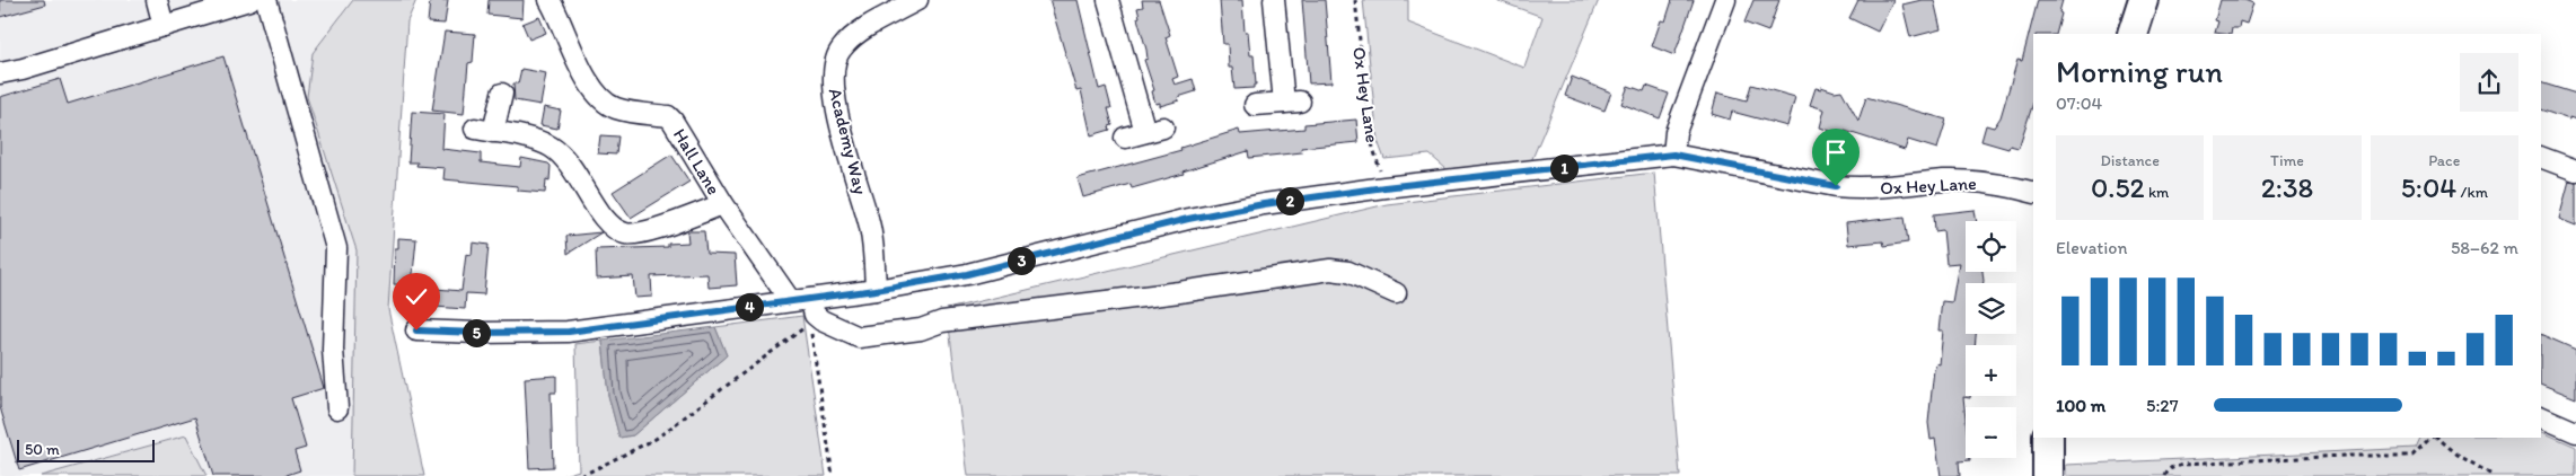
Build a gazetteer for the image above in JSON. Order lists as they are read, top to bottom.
{
  "streets": {
    "street": ["Ox Hey Lane", "Academy Way", "Hall Lane"]
  },
  "crossings": [
    ["Ox Hey Lane", "Academy Way"],
    ["Ox Hey Lane", "Hall Lane"]
  ],
  "scale_bar": "50 m",
  "page": {
    "heading": ["Morning run", "07:04"],
    "stats": [
      ["Distance", "0.52 km"],
      ["Time", "2:38"],
      ["Pace", "5:04 /km"]
    ],
    "pins": [
      "1",
      "2",
      "3",
      "4",
      "5"
    ],
    "map_buttons": ["+", "−"],
    "chart": ["Elevation", "58–62 m"],
    "list": [
      {
        "name": "100 m",
        "note": "5:27"
      }
    ],
    "scale": "50 m"
  }
}
